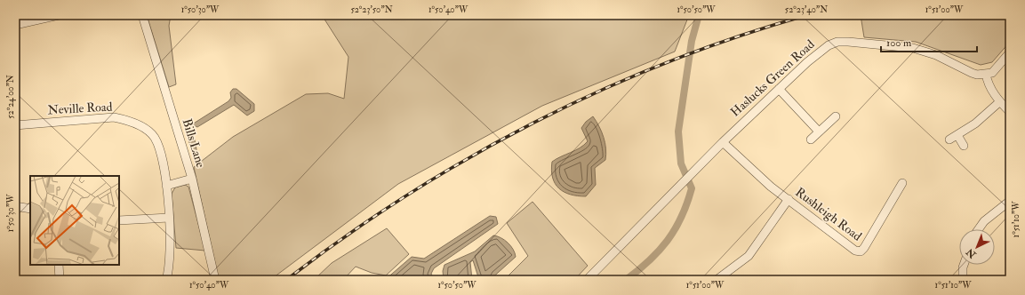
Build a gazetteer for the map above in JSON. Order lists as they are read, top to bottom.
{
  "streets": {
    "street": [
      "Haslucks Green Road",
      "Neville Road",
      "Bills Lane",
      "Rushleigh Road"
    ]
  },
  "crossings": [
    ["Haslucks Green Road", "Rushleigh Road"]
  ],
  "scale_bar": "100 m",
  "north": "bottom left",
  "coordinates": [
    "1°50'30\"W",
    "52°23'50\"N",
    "1°50'40\"W",
    "1°50'50\"W",
    "52°23'40\"N",
    "1°51'00\"W",
    "52°24'00\"N",
    "1°51'10\"W"
  ]
}
